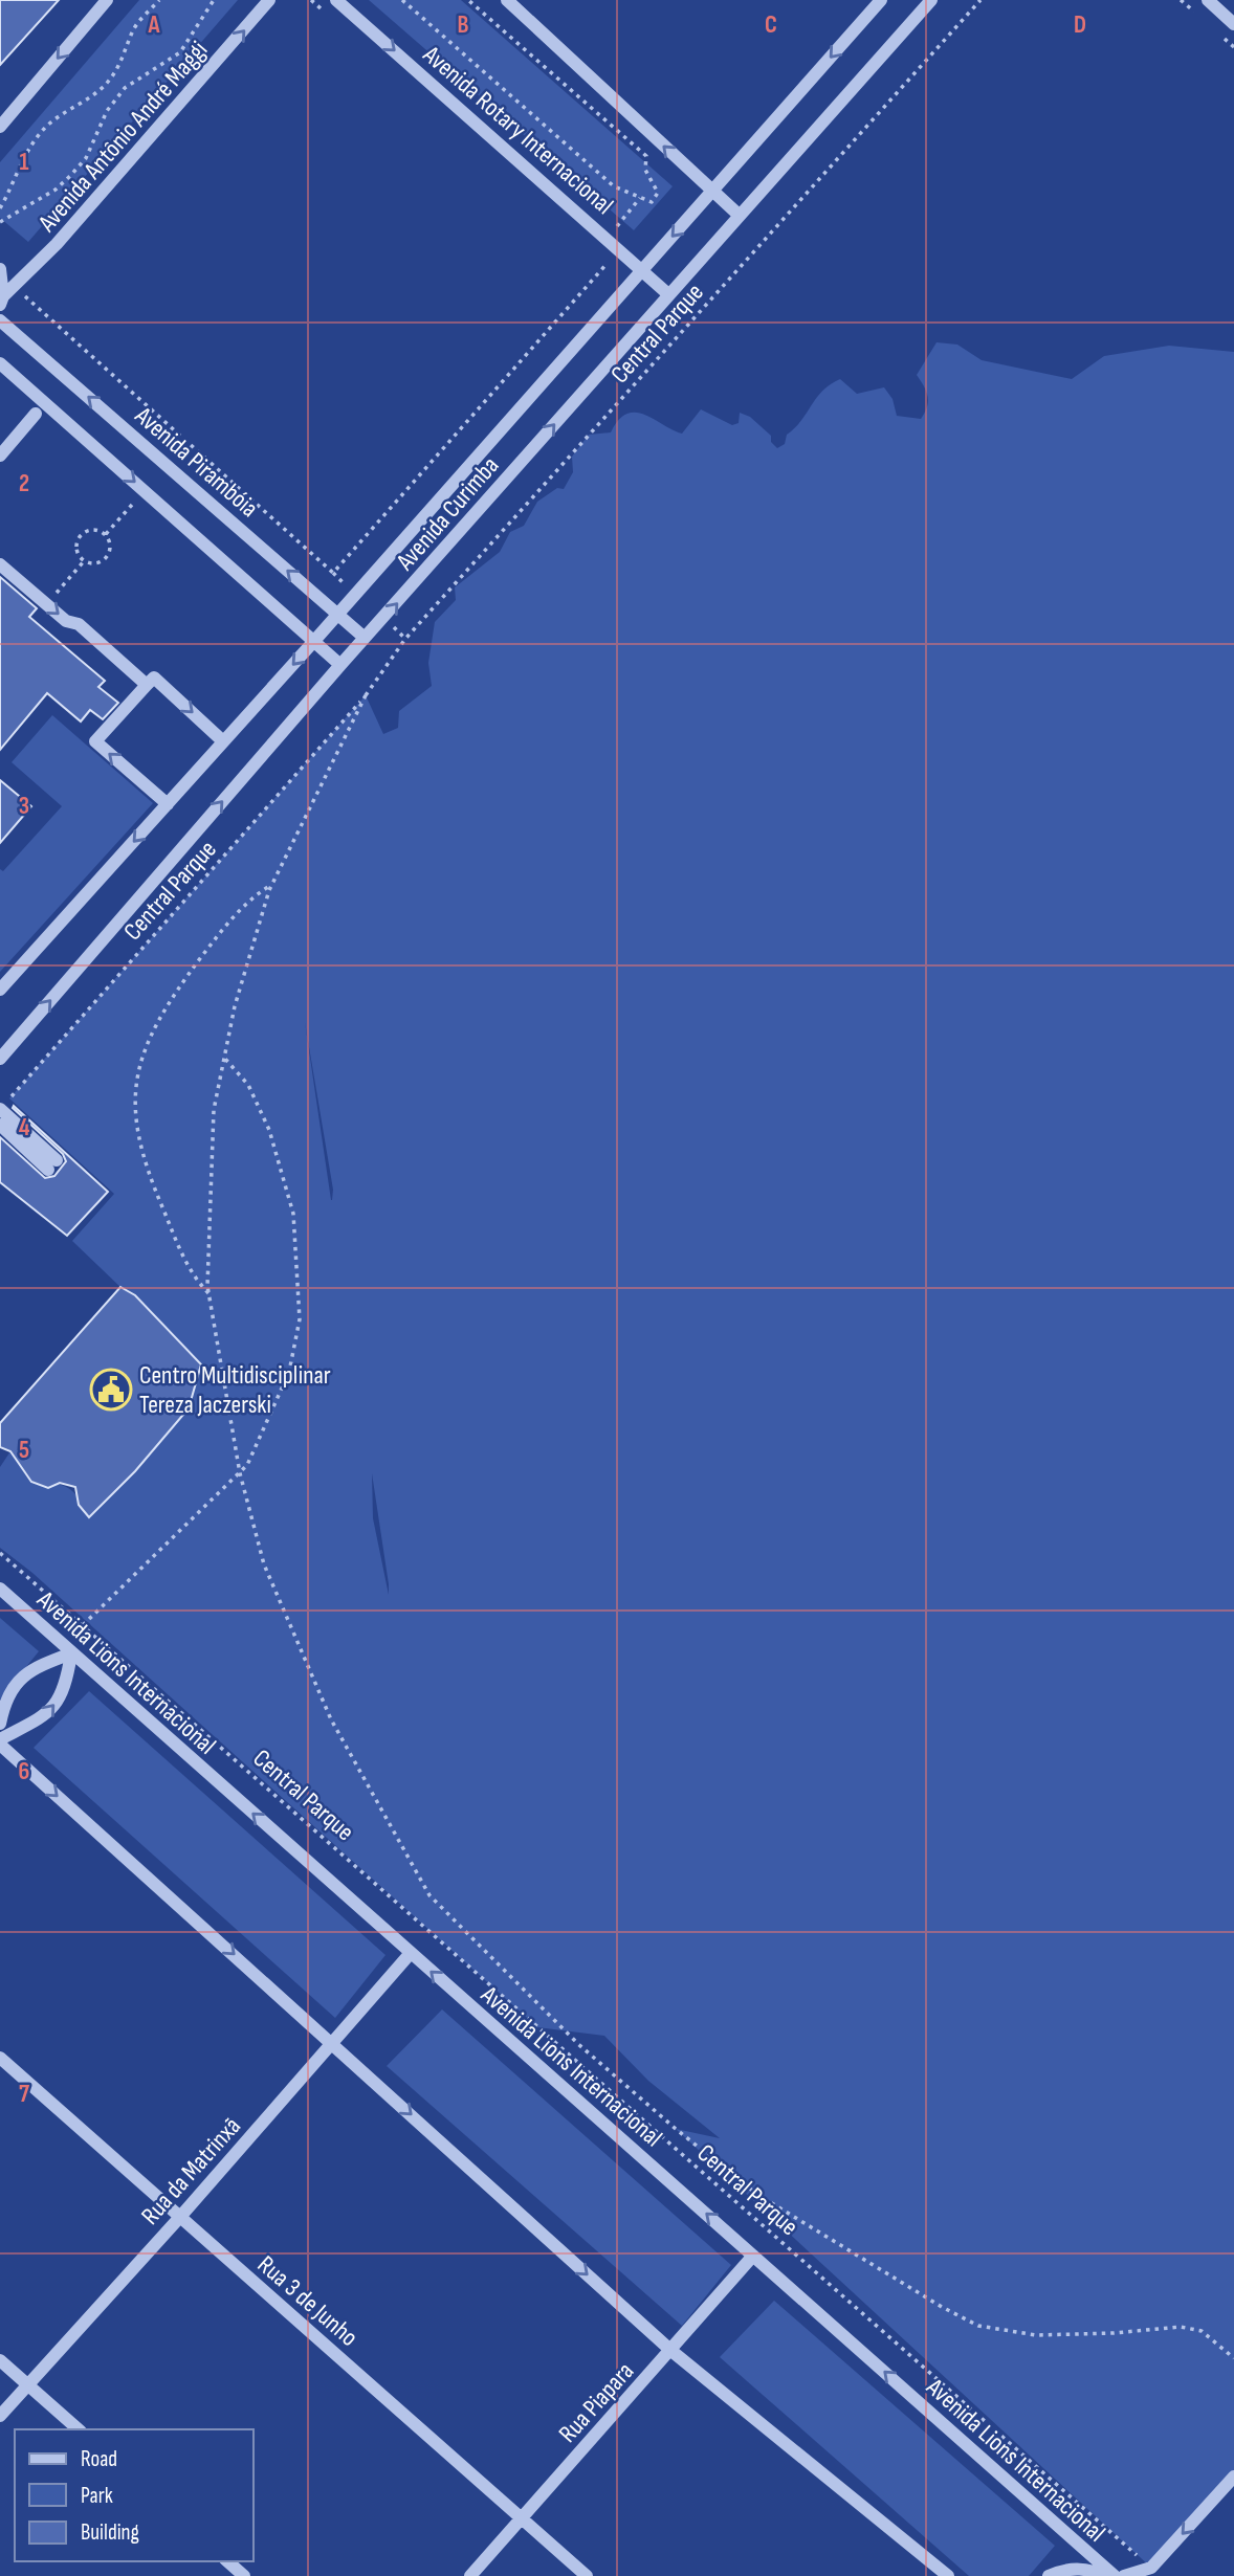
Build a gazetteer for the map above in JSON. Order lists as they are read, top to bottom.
{
  "streets": {
    "street": [
      "Avenida Rotary Internacional",
      "Avenida Antônio André Maggi",
      "Avenida Pirambóia",
      "Avenida Curimba",
      "Avenida Lions Internacional",
      "Rua da Matrinxã",
      "Rua 3 de Junho",
      "Rua Piapara"
    ],
    "path": ["Central Parque"]
  },
  "crossings": [
    ["Avenida Rotary Internacional", "Avenida Curimba"],
    ["Avenida Pirambóia", "Avenida Curimba"],
    ["Avenida Lions Internacional", "Rua da Matrinxã"],
    ["Avenida Lions Internacional", "Rua Piapara"],
    ["Rua da Matrinxã", "Rua 3 de Junho"],
    ["Rua 3 de Junho", "Rua Piapara"]
  ],
  "one_way": ["Avenida Antônio André Maggi", "Avenida Lions Internacional"],
  "places": {
    "public building": ["Centro Multidisciplinar Tereza Jaczerski"]
  },
  "legend": ["Road", "Park", "Building"],
  "grid": {
    "columns": [
      "A",
      "B",
      "C",
      "D"
    ],
    "rows": [
      "1",
      "2",
      "3",
      "4",
      "5",
      "6",
      "7"
    ]
  }
}
